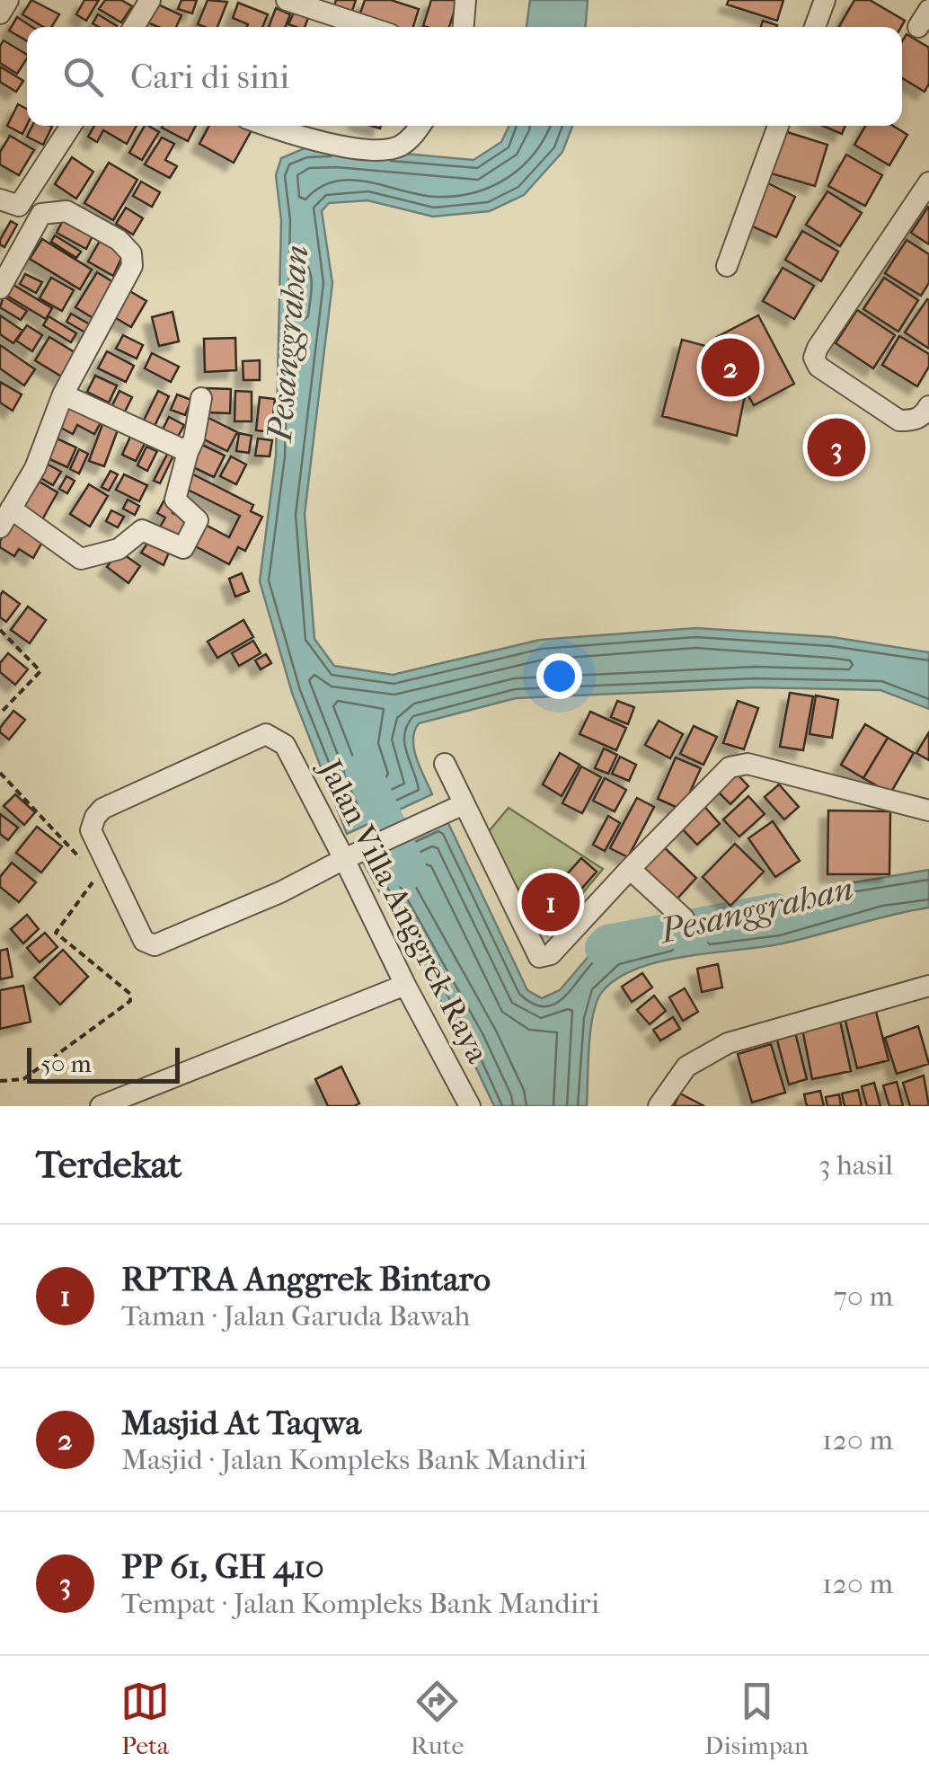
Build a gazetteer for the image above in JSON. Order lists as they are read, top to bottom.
{
  "streets": {
    "street": ["Jalan Villa Anggrek Raya"]
  },
  "water": ["Pesanggrahan"],
  "scale_bar": "50 m",
  "page": {
    "search": "Cari di sini",
    "pins": ["2", "3", "1"],
    "scale": "50 m",
    "heading": ["Terdekat", "3 hasil"],
    "list": [
      {
        "mark": "1",
        "name": "RPTRA Anggrek Bintaro",
        "note": "Taman · Jalan Garuda Bawah",
        "value": "70 m"
      },
      {
        "mark": "2",
        "name": "Masjid At Taqwa",
        "note": "Masjid · Jalan Kompleks Bank Mandiri",
        "value": "120 m"
      },
      {
        "mark": "3",
        "name": "PP 61, GH 410",
        "note": "Tempat · Jalan Kompleks Bank Mandiri",
        "value": "120 m"
      }
    ],
    "nav": ["Peta", "Rute", "Disimpan"]
  }
}
